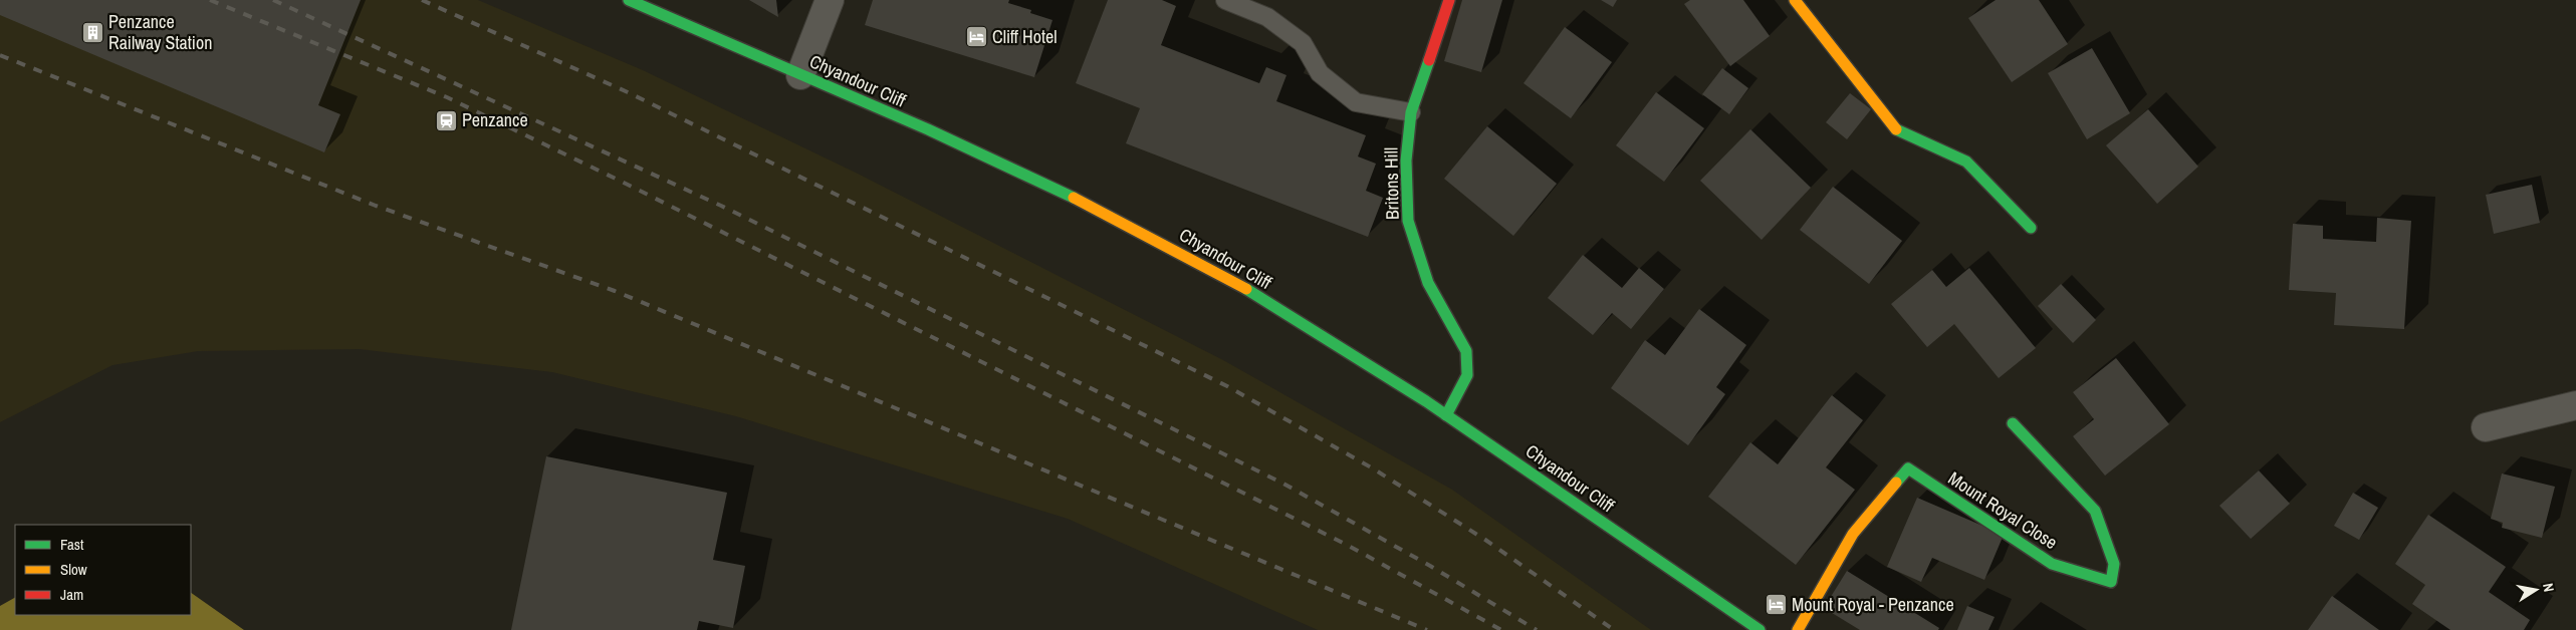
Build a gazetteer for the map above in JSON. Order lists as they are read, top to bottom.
{
  "streets": {
    "street": ["Chyandour Cliff", "Britons Hill", "Mount Royal Close"]
  },
  "crossings": [
    ["Chyandour Cliff", "Britons Hill"]
  ],
  "places": {
    "building": ["Penzance Railway Station"],
    "hotel": ["Cliff Hotel", "Mount Royal - Penzance"],
    "station": ["Penzance"]
  },
  "legend": ["Fast", "Slow", "Jam"],
  "north": "right"
}
